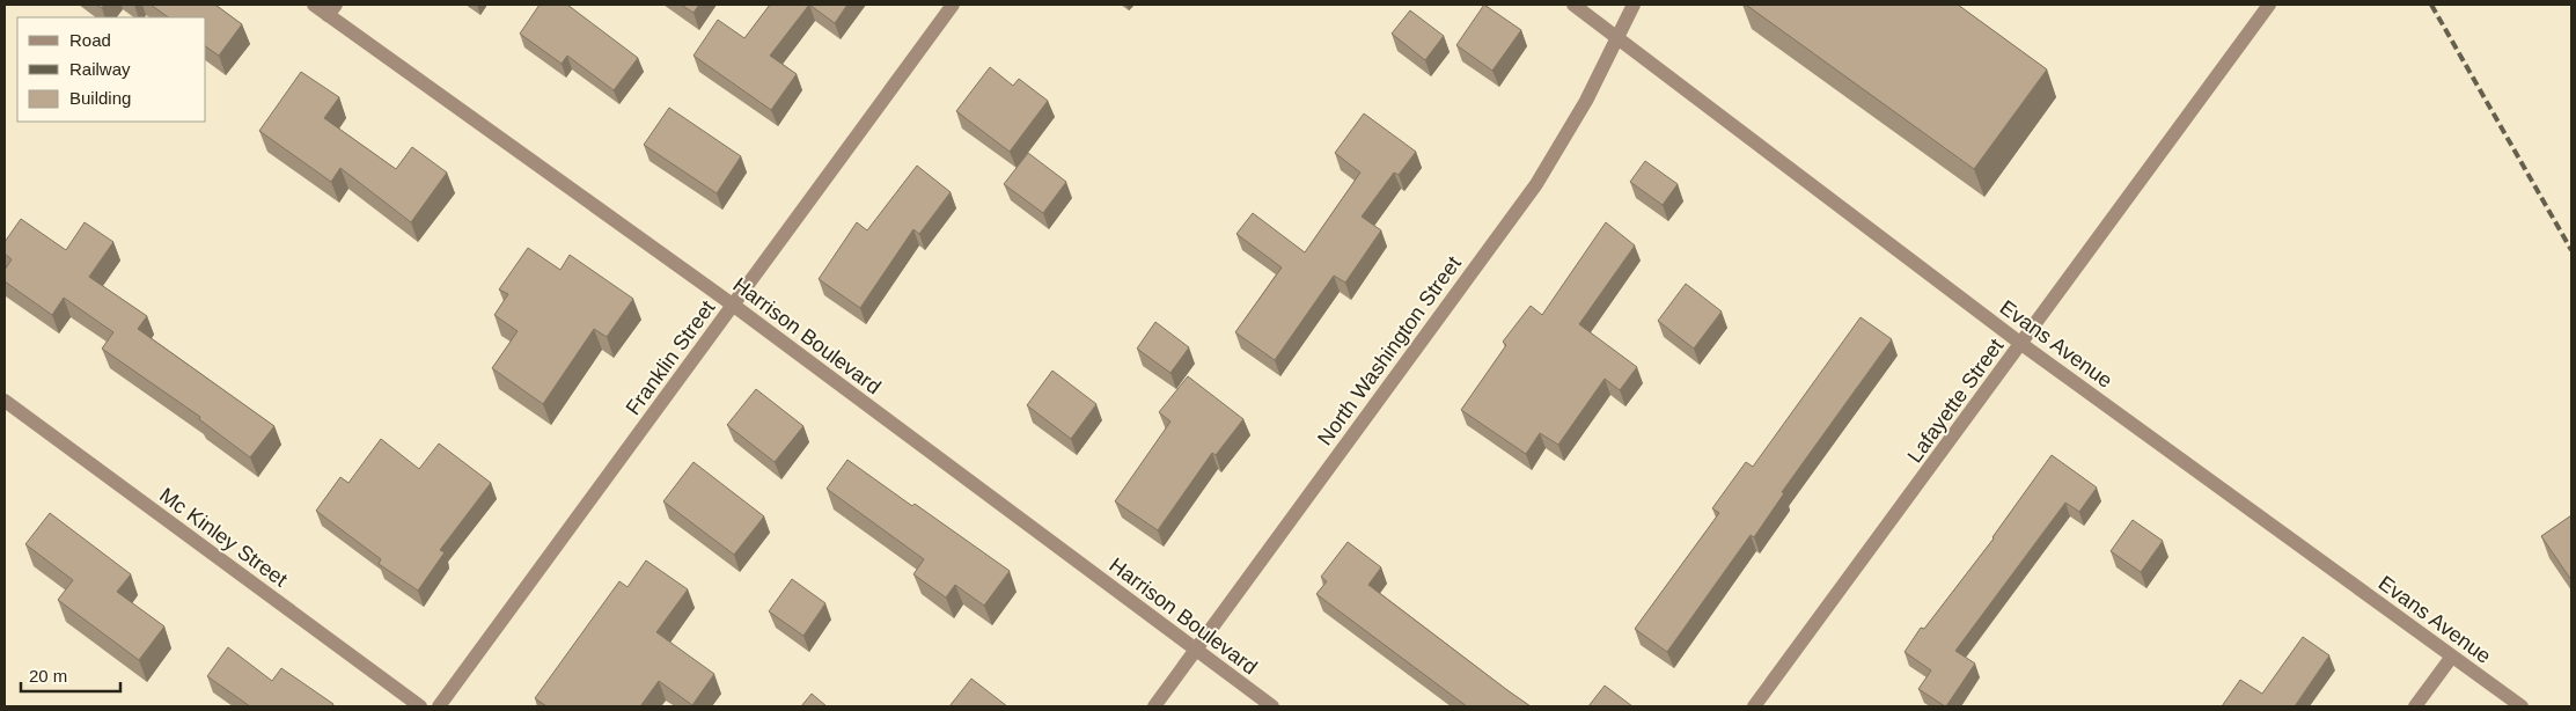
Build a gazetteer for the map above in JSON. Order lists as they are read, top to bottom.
{
  "streets": {
    "street": [
      "Harrison Boulevard",
      "Evans Avenue",
      "North Washington Street",
      "Franklin Street",
      "Lafayette Street",
      "Mc Kinley Street"
    ]
  },
  "crossings": [
    ["Harrison Boulevard", "North Washington Street"],
    ["Harrison Boulevard", "Franklin Street"],
    ["Evans Avenue", "North Washington Street"],
    ["Evans Avenue", "Lafayette Street"]
  ],
  "legend": ["Road", "Railway", "Building"],
  "scale_bar": "20 m"
}
